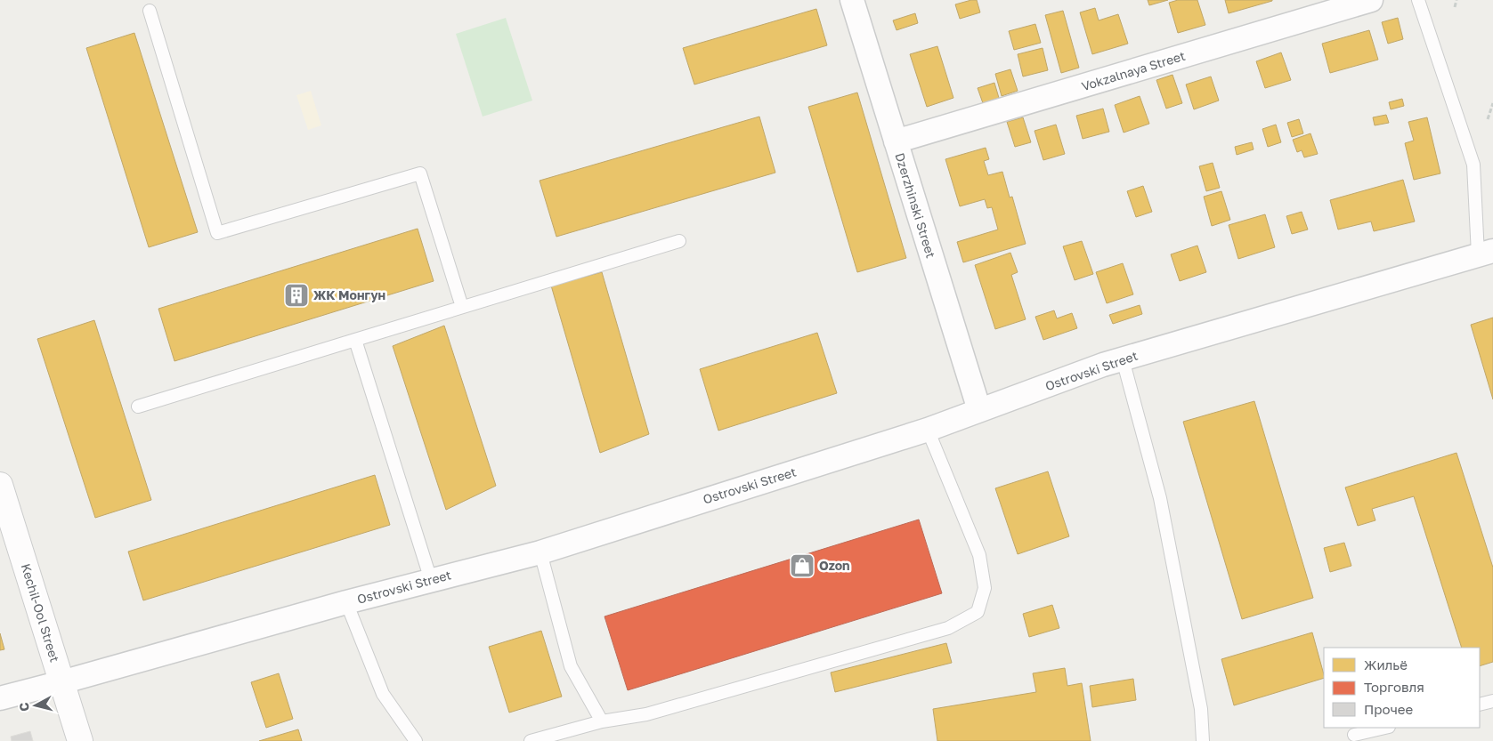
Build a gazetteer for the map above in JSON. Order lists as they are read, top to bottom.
{
  "streets": {
    "street": [
      "Vokzalnaya Street",
      "Dzerzhinski Street",
      "Ostrovski Street",
      "Kechil-Ool Street"
    ]
  },
  "crossings": [
    ["Vokzalnaya Street", "Dzerzhinski Street"],
    ["Dzerzhinski Street", "Ostrovski Street"],
    ["Ostrovski Street", "Kechil-Ool Street"]
  ],
  "places": {
    "building": ["ЖК Монгун"],
    "shop": ["Ozon"]
  },
  "legend": ["Жильё", "Торговля", "Прочее"],
  "north": "left"
}
